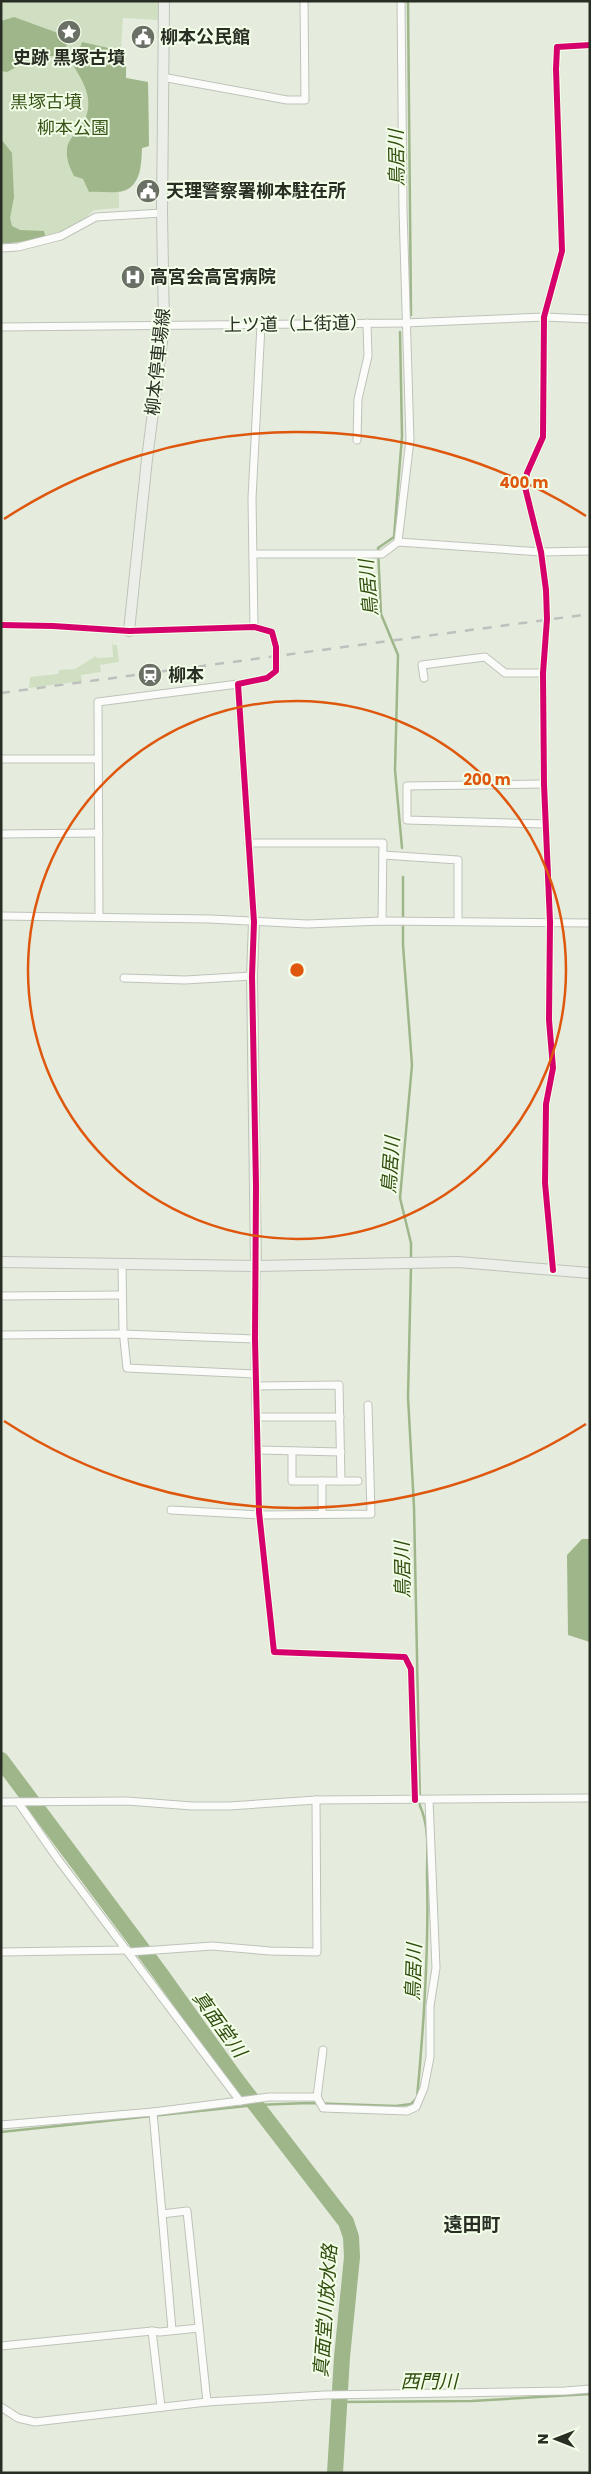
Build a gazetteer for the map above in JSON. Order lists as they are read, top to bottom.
{
  "streets": {
    "street": ["上ツ道（上街道）", "柳本停車場線"]
  },
  "crossings": [
    ["上ツ道（上街道）", "柳本停車場線"]
  ],
  "districts": ["遠田町"],
  "water": [
    "鳥居川",
    "真面堂川",
    "真面堂川放水路",
    "西門川"
  ],
  "parks": ["黒塚古墳", "柳本公園"],
  "places": {
    "place": ["史跡 黒塚古墳"],
    "public building": ["柳本公民館", "天理警察署柳本駐在所"],
    "hospital": ["高宮会高宮病院"],
    "station": ["柳本"]
  },
  "north": "left",
  "rings": ["400 m", "200 m"]
}
